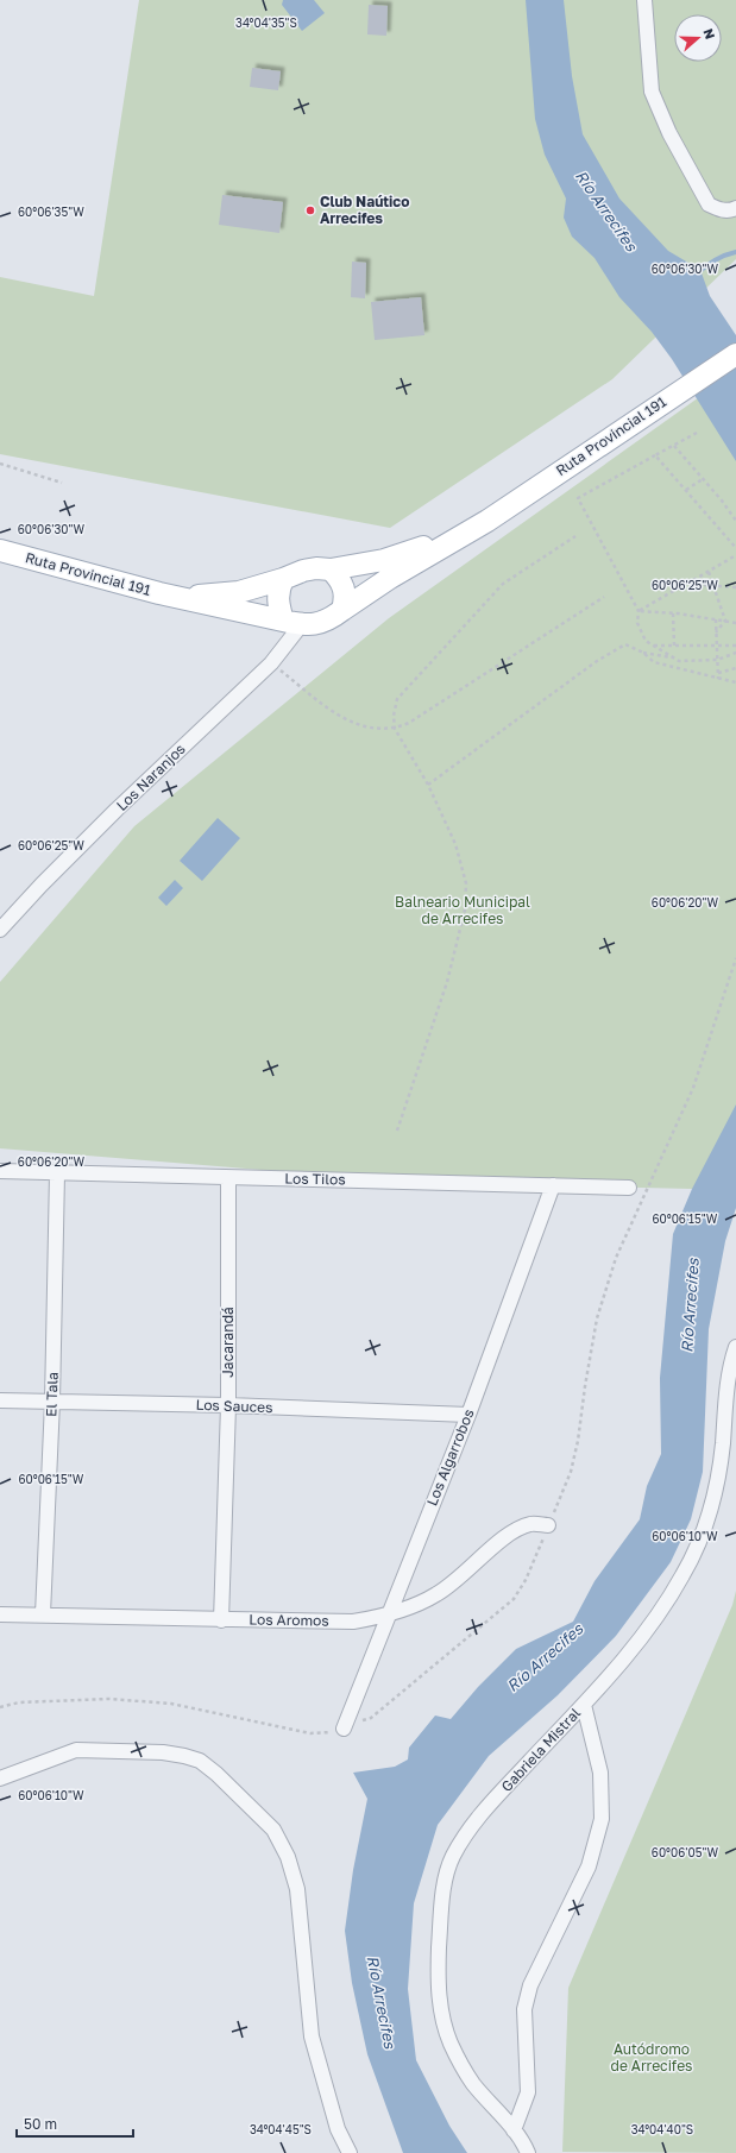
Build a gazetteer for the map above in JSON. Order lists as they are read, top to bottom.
{
  "streets": {
    "main road": ["Ruta Provincial 191"],
    "street": [
      "Los Naranjos",
      "Los Tilos",
      "Jacarandá",
      "El Tala",
      "Los Sauces",
      "Los Algarrobos",
      "Los Aromos",
      "Gabriela Mistral"
    ]
  },
  "crossings": [
    ["Ruta Provincial 191", "Los Naranjos"],
    ["Los Tilos", "Jacarandá"],
    ["Los Tilos", "El Tala"],
    ["Los Tilos", "Los Algarrobos"],
    ["Jacarandá", "Los Sauces"],
    ["Jacarandá", "Los Aromos"],
    ["El Tala", "Los Sauces"],
    ["El Tala", "Los Aromos"],
    ["Los Sauces", "Los Algarrobos"],
    ["Los Algarrobos", "Los Aromos"]
  ],
  "water": ["Río Arrecifes"],
  "parks": ["Balneario Municipal de Arrecifes", "Autódromo de Arrecifes"],
  "places": ["Club Naútico Arrecifes"],
  "scale_bar": "50 m",
  "north": "right",
  "coordinates": [
    "34°04'35\"S",
    "60°06'35\"W",
    "60°06'30\"W",
    "60°06'25\"W",
    "60°06'20\"W",
    "60°06'15\"W",
    "60°06'10\"W",
    "60°06'05\"W",
    "34°04'45\"S",
    "34°04'40\"S"
  ]
}
